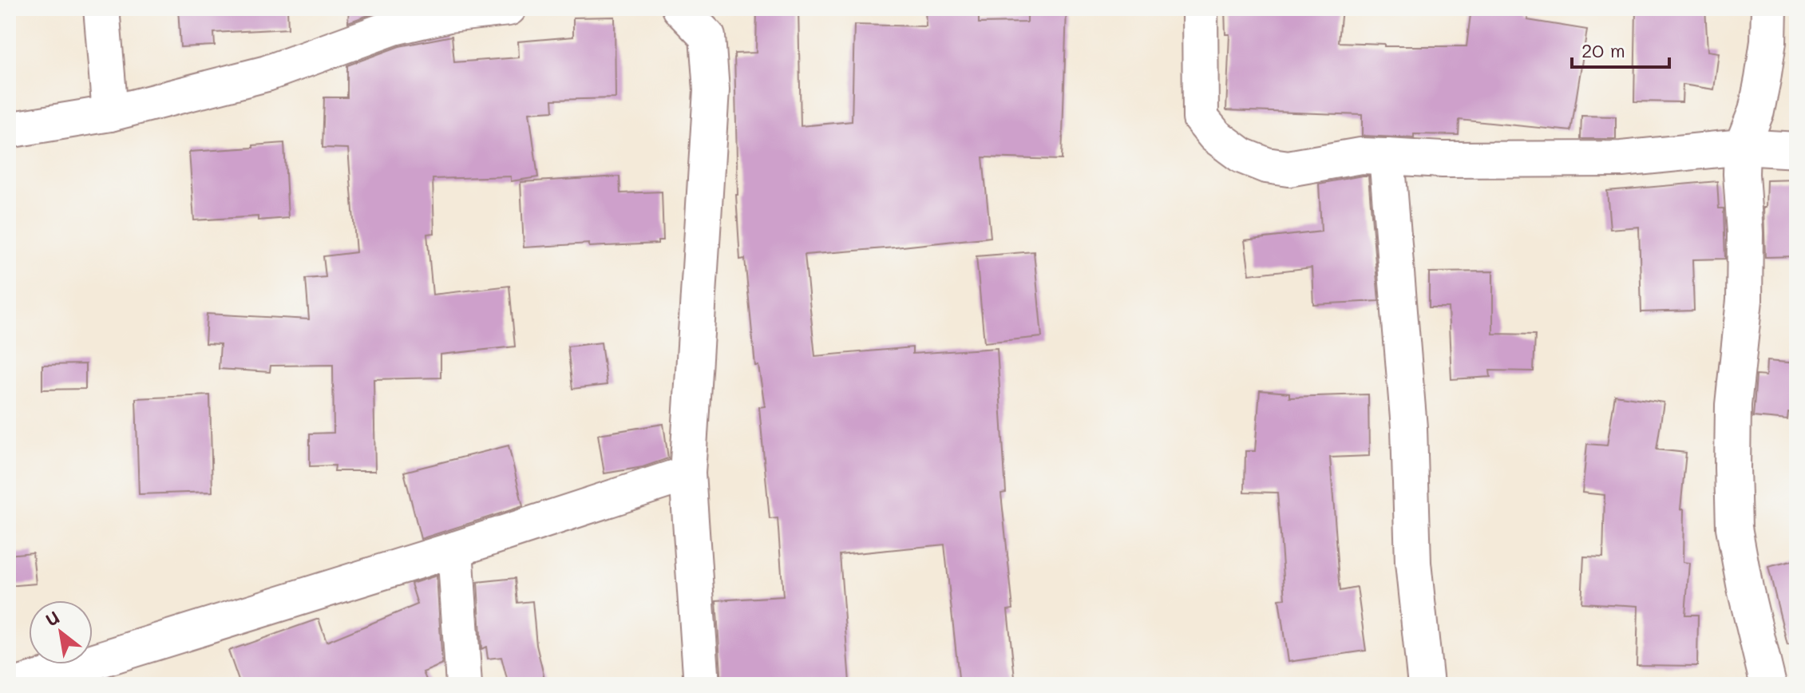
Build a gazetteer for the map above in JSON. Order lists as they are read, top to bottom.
{
  "scale_bar": "20 m",
  "north": "top left"
}
